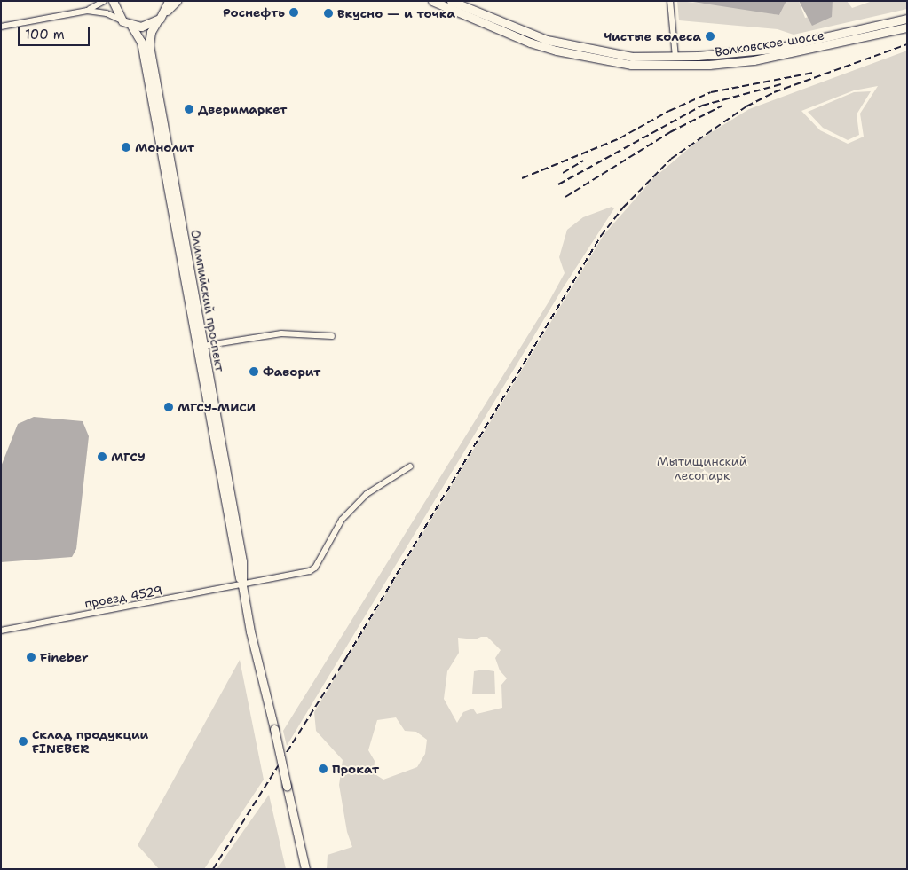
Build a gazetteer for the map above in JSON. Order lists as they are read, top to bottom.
{
  "streets": {
    "main road": ["Волковское шоссе", "Олимпийский проспект"],
    "street": ["проезд 4529"]
  },
  "crossings": [
    ["Олимпийский проспект", "проезд 4529"]
  ],
  "parks": ["Мытищинский лесопарк"],
  "places": [
    "Роснефть",
    "Вкусно — и точка",
    "Чистые колеса",
    "Дверимаркет",
    "Монолит",
    "Фаворит",
    "МГСУ-МИСИ",
    "МГСУ",
    "Fineber",
    "Склад продукции FINEBER",
    "Прокат"
  ],
  "scale_bar": "100 m"
}
